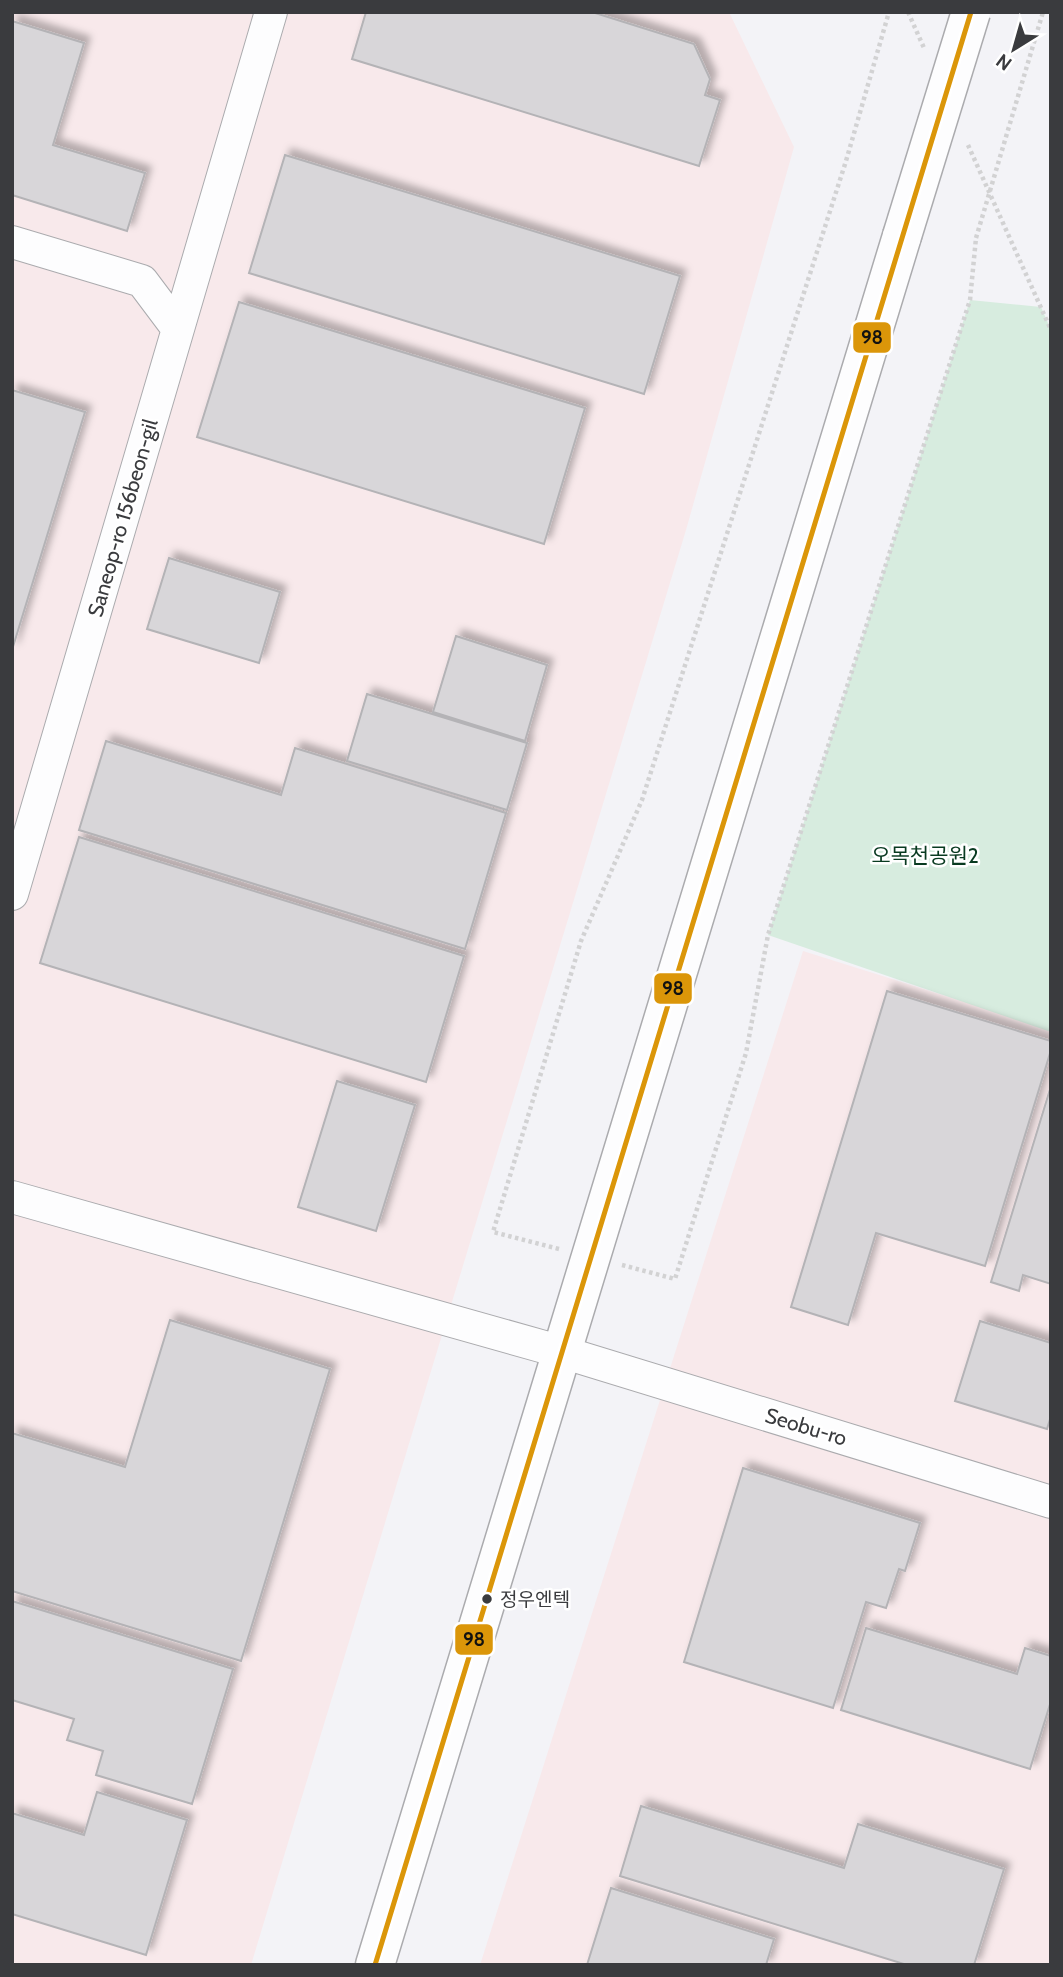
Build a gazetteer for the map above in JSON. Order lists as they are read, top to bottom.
{
  "streets": {
    "street": ["Saneop-ro 156beon-gil", "Seobu-ro"]
  },
  "parks": ["오목천공원2"],
  "places": ["정우엔텍"],
  "lines": ["transit line 98"],
  "north": "bottom left"
}
